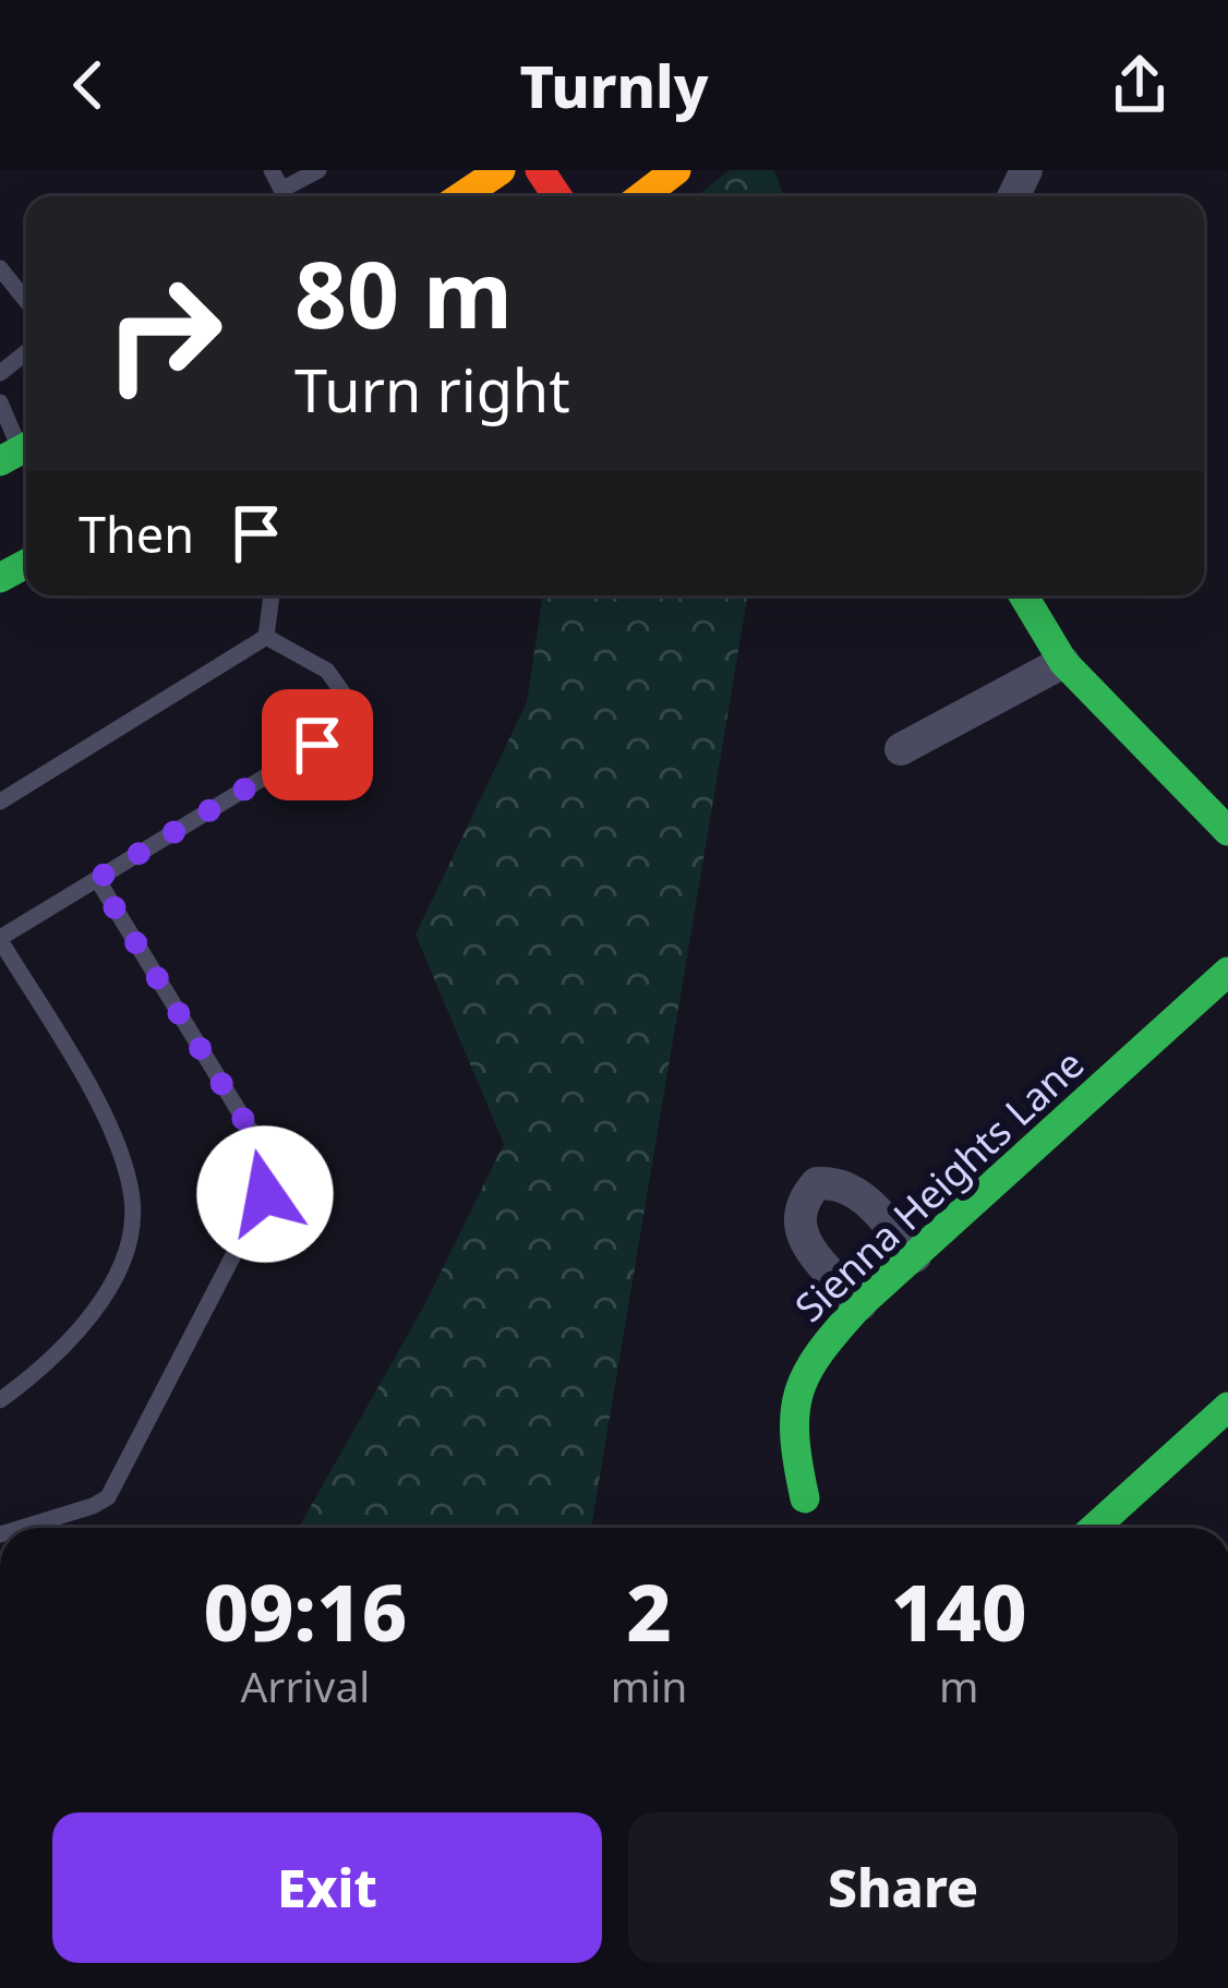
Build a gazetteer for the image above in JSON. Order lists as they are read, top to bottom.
{
  "streets": {
    "street": ["Sienna Heights Lane"]
  },
  "page": {
    "header": "Turnly",
    "turn": ["80 m", "Turn right"],
    "then": "Then",
    "eta": [
      "09:16",
      "Arrival",
      "2",
      "min",
      "140",
      "m"
    ],
    "buttons": ["Exit", "Share"]
  }
}
